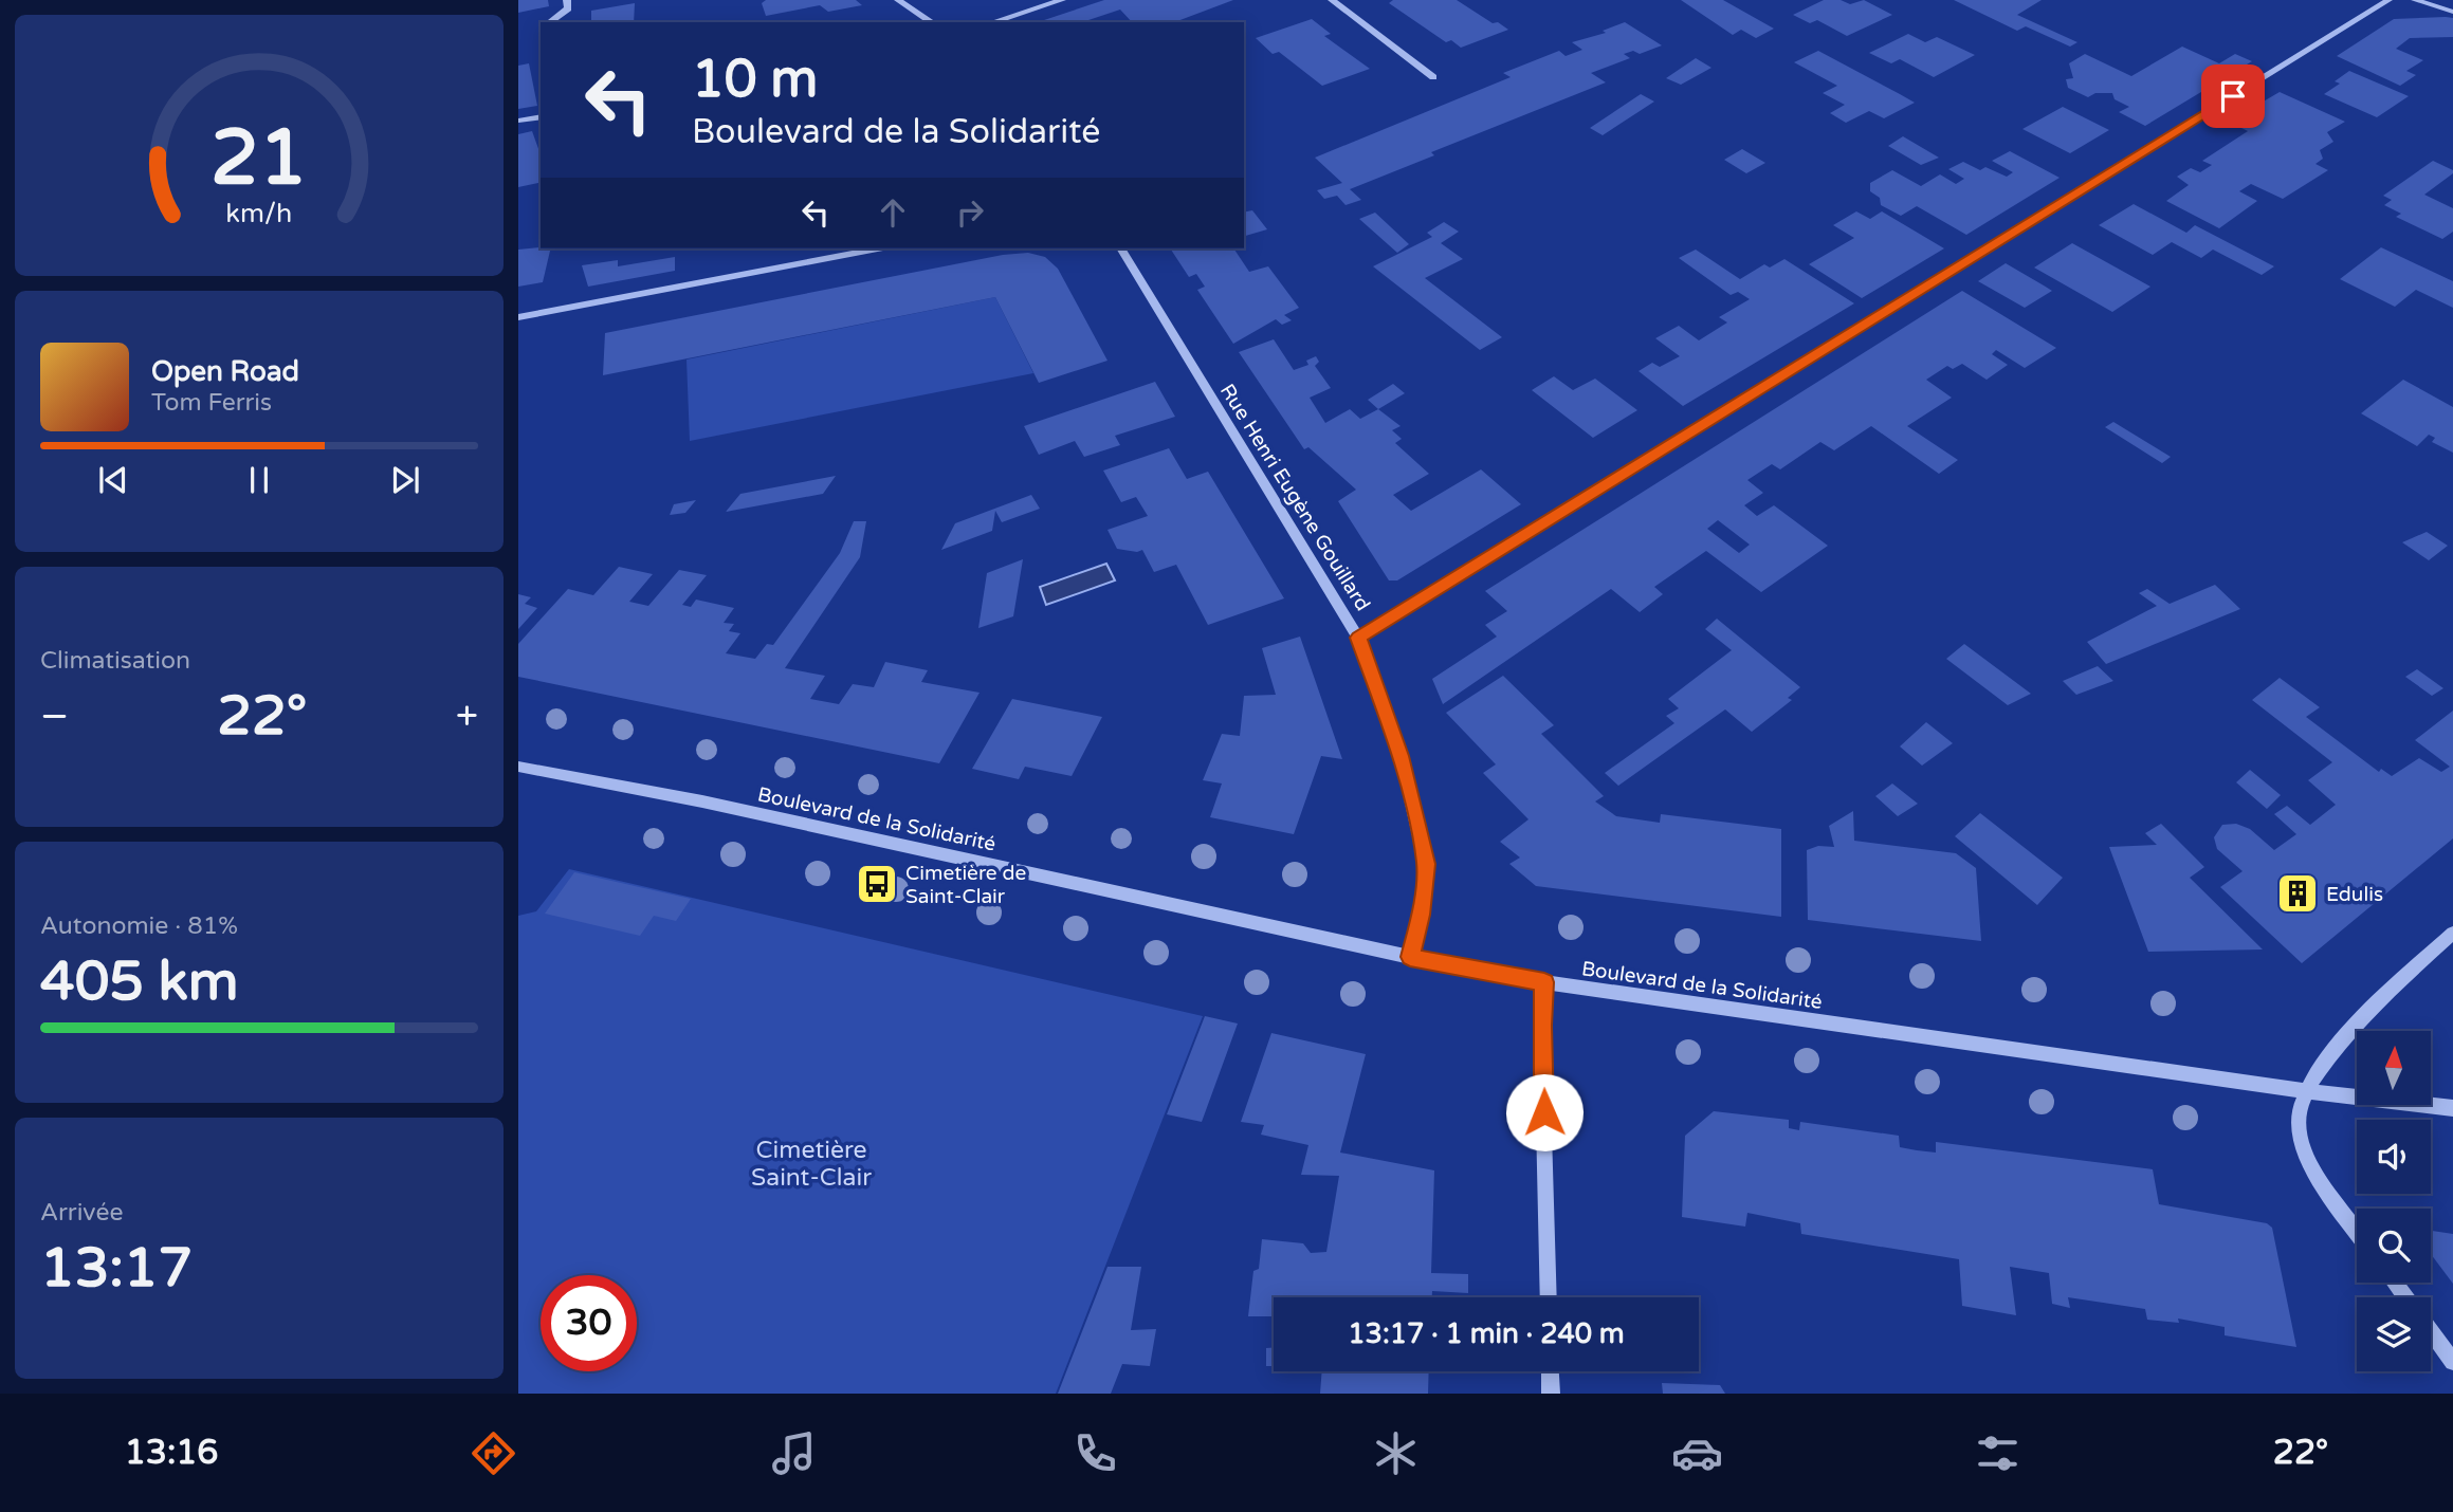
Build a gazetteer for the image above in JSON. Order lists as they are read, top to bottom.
{
  "streets": {
    "street": ["Rue Henri Eugène Gouillard", "Boulevard de la Solidarité"]
  },
  "crossings": [
    ["Rue Henri Eugène Gouillard", "Boulevard de la Solidarité"]
  ],
  "parks": ["Cimetière Saint-Clair"],
  "places": {
    "bus stop": ["Cimetière de Saint-Clair"],
    "building": ["Edulis"]
  },
  "north": "top",
  "page": {
    "turn": ["10 m", "Boulevard de la Solidarité"],
    "song": ["Open Road", "Tom Ferris"],
    "tile": [
      "Climatisation",
      ["Autonomie · 81%", "405 km"],
      ["Arrivée", "13:17"]
    ],
    "heat": ["−", "22°", "+"],
    "limit": "30",
    "trip": "13:17 · 1 min · 240 m",
    "tabs": ["13:16", "22°"],
    "gauge": ["21", "km/h"]
  }
}
